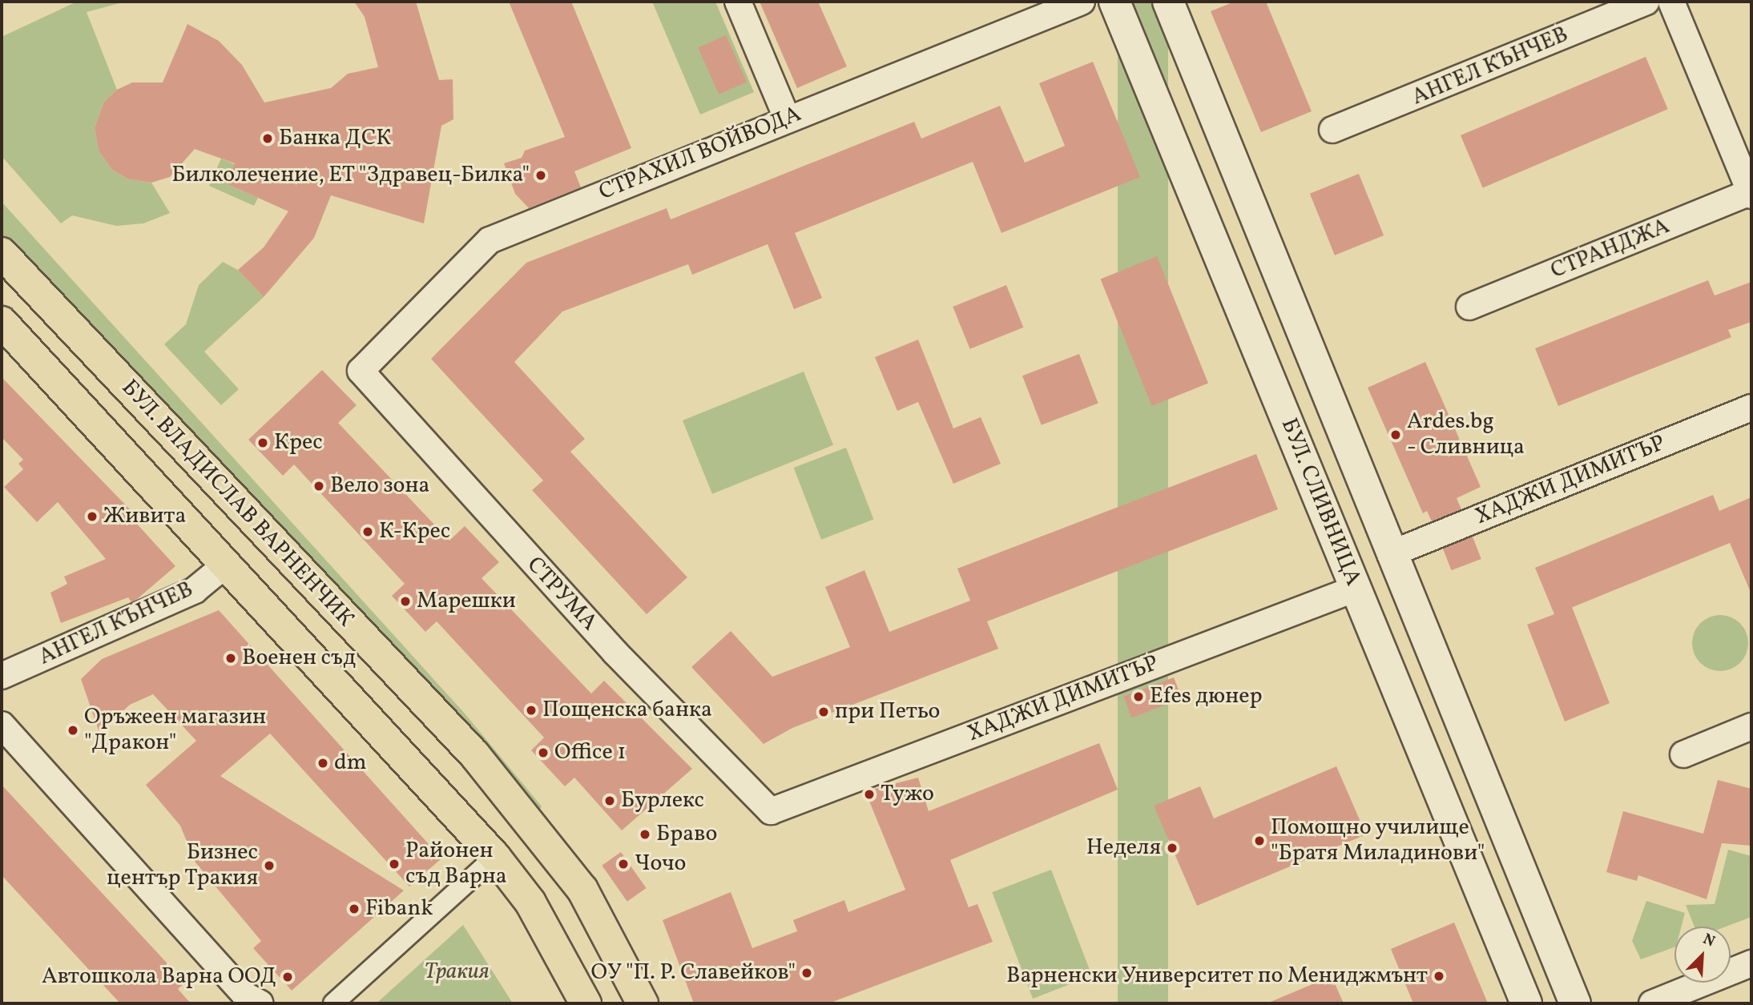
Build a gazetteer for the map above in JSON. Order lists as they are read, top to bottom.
{
  "streets": {
    "main road": ["БУЛ. СЛИВНИЦА", "БУЛ. ВЛАДИСЛАВ ВАРНЕНЧИК"],
    "street": [
      "АНГЕЛ КЪНЧЕВ",
      "СТРАХИЛ ВОЙВОДА",
      "СТРАНДЖА",
      "ХАДЖИ ДИМИТЪР",
      "СТРУМА"
    ]
  },
  "crossings": [
    ["СТРАХИЛ ВОЙВОДА", "СТРУМА"],
    ["ХАДЖИ ДИМИТЪР", "БУЛ. СЛИВНИЦА"],
    ["ХАДЖИ ДИМИТЪР", "СТРУМА"]
  ],
  "parks": ["Тракия"],
  "places": [
    "Банка ДСК",
    "Билколечение, ЕТ \"Здравец-Билка\"",
    "Ardes.bg - Сливница",
    "Крес",
    "Вело зона",
    "Живита",
    "К-Крес",
    "Марешки",
    "Военен съд",
    "Efes дюнер",
    "Пощенска банка",
    "при Петьо",
    "Оръжеен магазин \"Дракон\"",
    "Office 1",
    "dm",
    "Тужо",
    "Бурлекс",
    "Браво",
    "Помощно училище \"Братя Миладинови\"",
    "Неделя",
    "Районен съд Варна",
    "Чочо",
    "Бизнес център Тракия",
    "Fibank",
    "ОУ \"П. Р. Славейков\"",
    "Варненски Университет по Мениджмънт",
    "Автошкола Варна ООД"
  ],
  "north": "top right"
}
